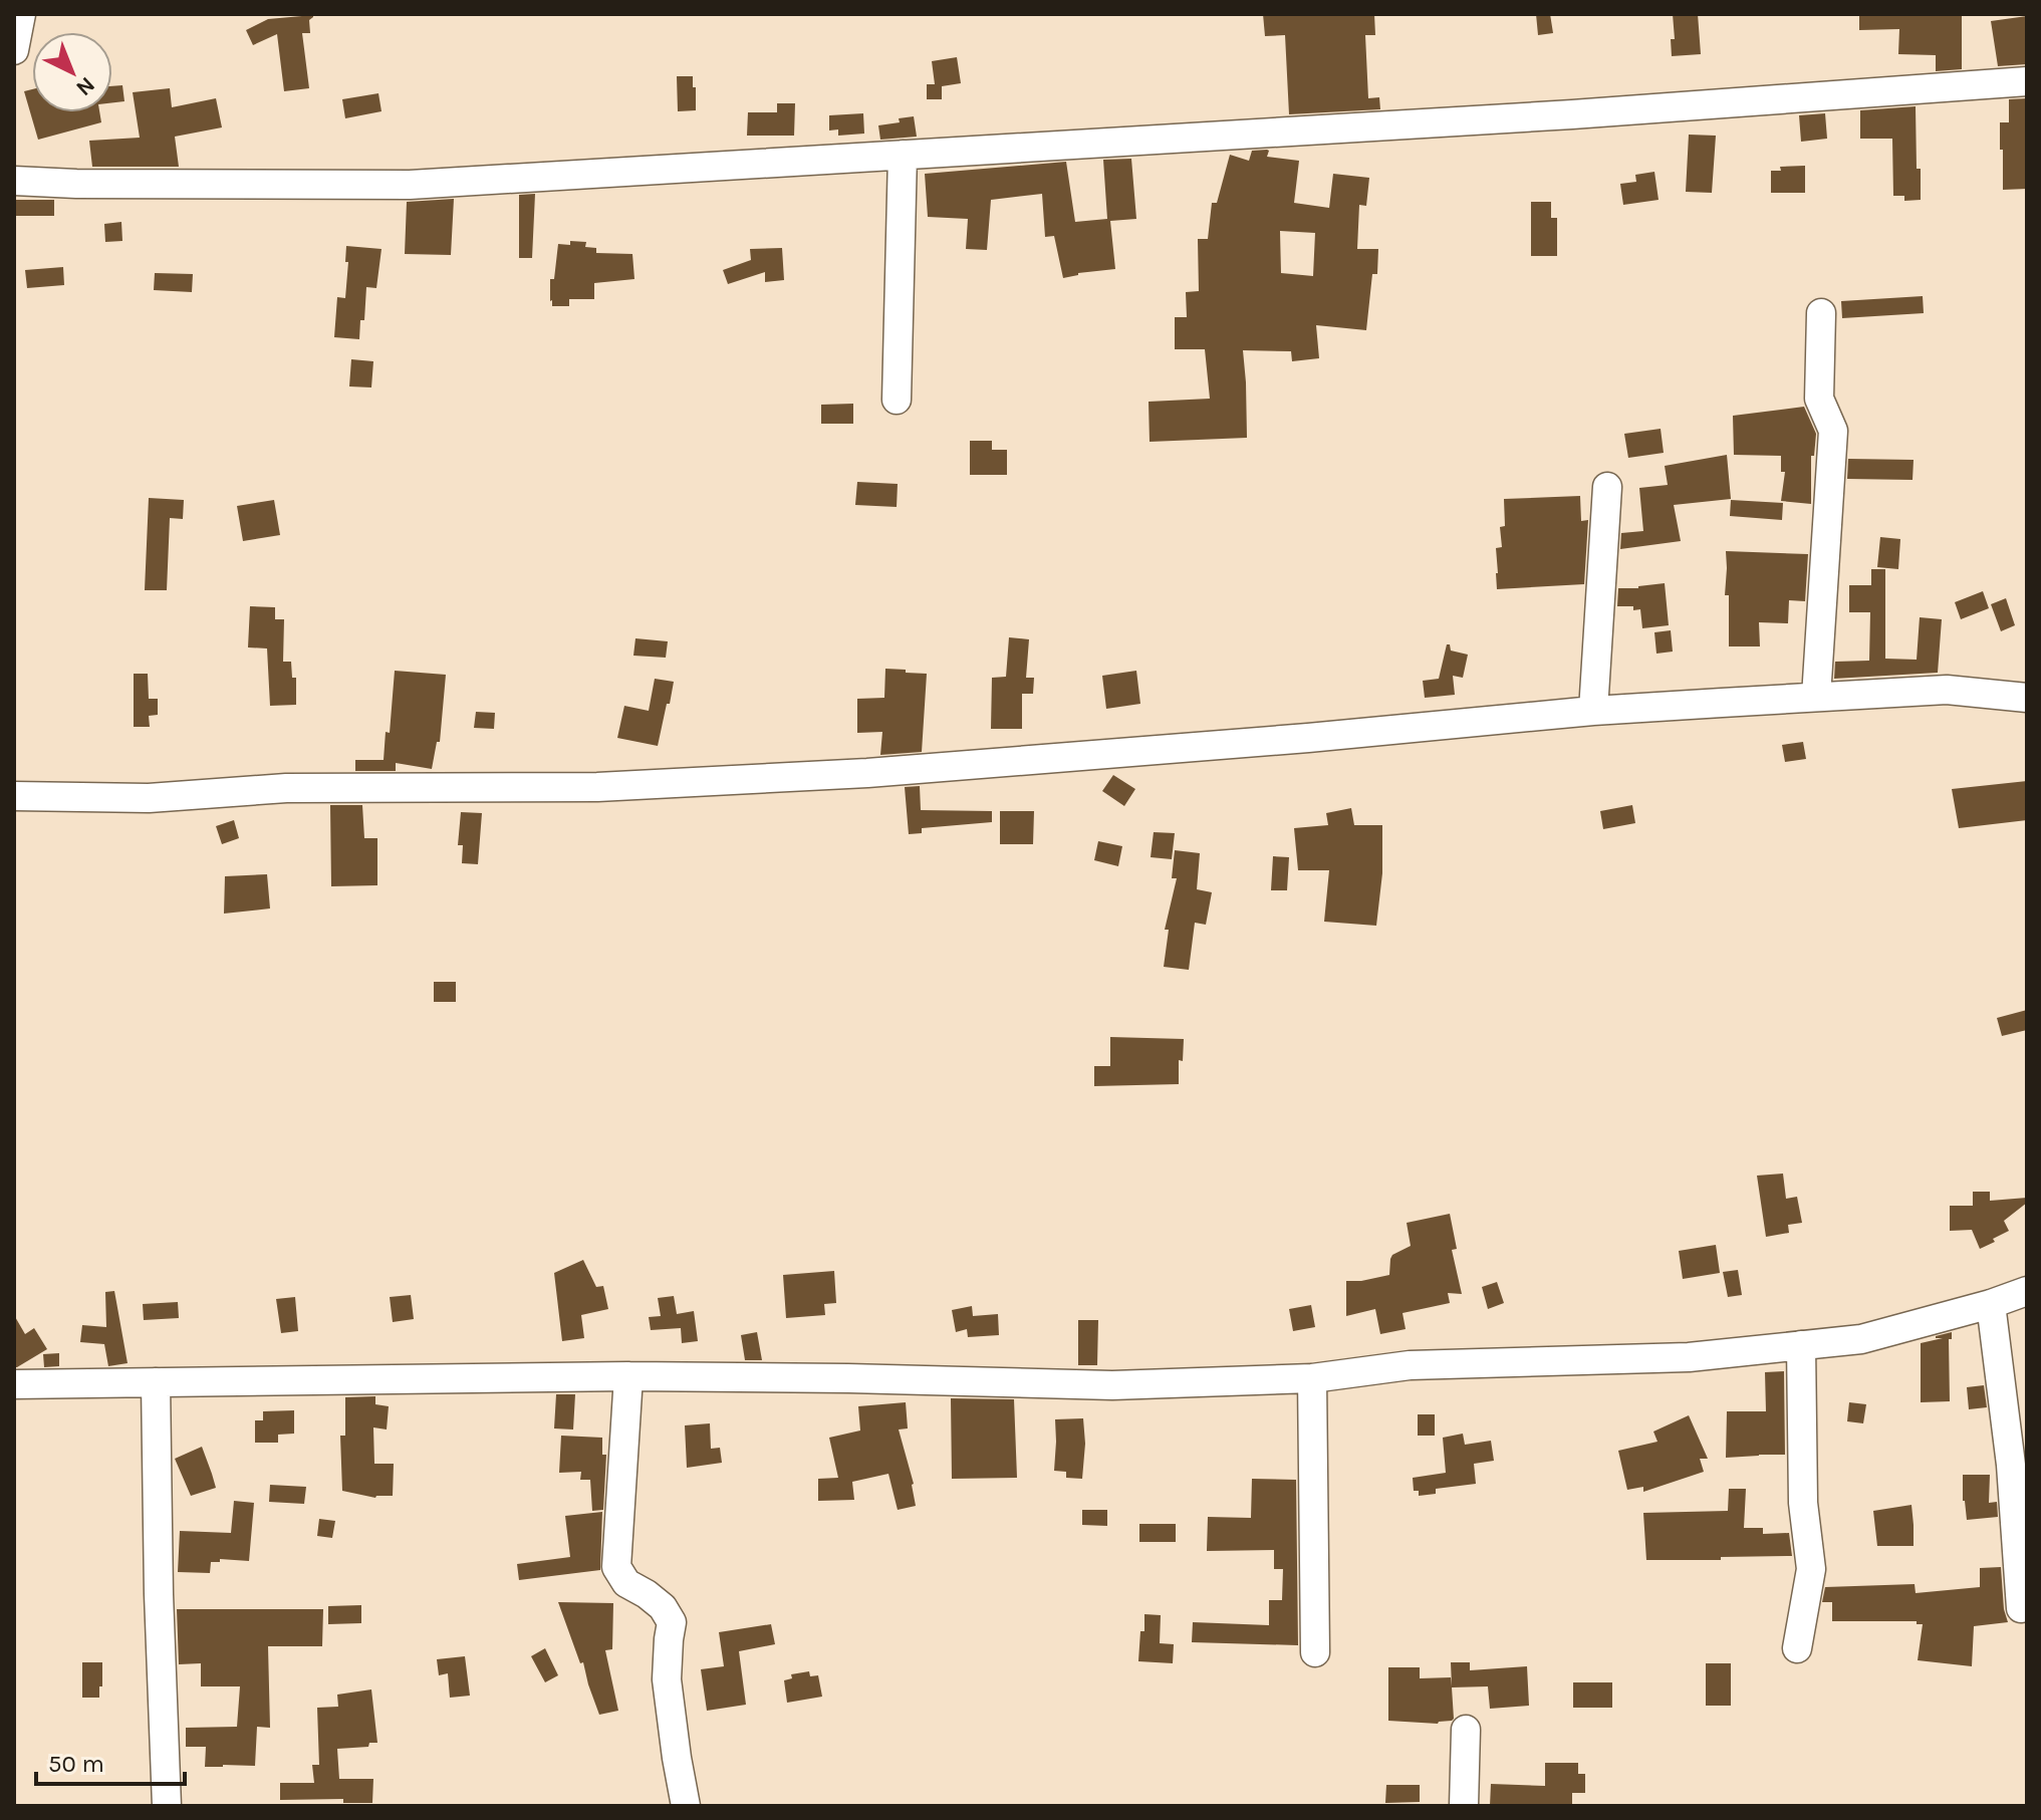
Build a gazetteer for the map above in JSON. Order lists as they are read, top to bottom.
{
  "scale_bar": "50 m",
  "north": "bottom right"
}
